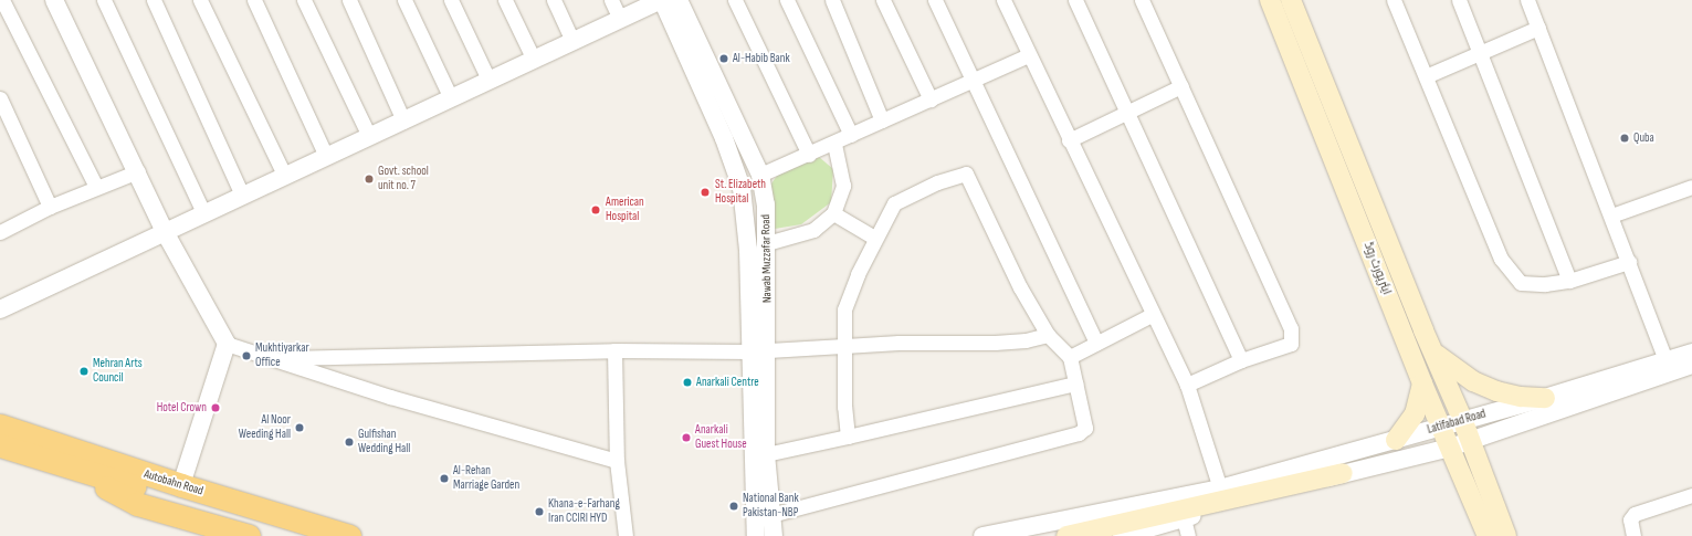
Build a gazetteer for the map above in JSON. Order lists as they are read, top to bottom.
{
  "streets": {
    "highway": ["Autobahn Road"],
    "main road": ["ایئرپورٹ روڈ"],
    "street": ["Nawab Muzzafar Road", "Latifabad Road"]
  },
  "crossings": [
    ["ایئرپورٹ روڈ", "Latifabad Road"]
  ],
  "places": [
    "Al-Habib Bank",
    "Quba",
    "Govt. school unit no. 7",
    "St. Elizabeth Hospital",
    "American Hospital",
    "Mukhtiyarkar Office",
    "Mehran Arts Council",
    "Anarkali Centre",
    "Hotel Crown",
    "Al Noor Weeding Hall",
    "Anarkali Guest House",
    "Gulfishan Wedding Hall",
    "Al-Rehan Marriage Garden",
    "National Bank Pakistan-NBP",
    "Khana-e-Farhang Iran CCIRI HYD"
  ]
}
